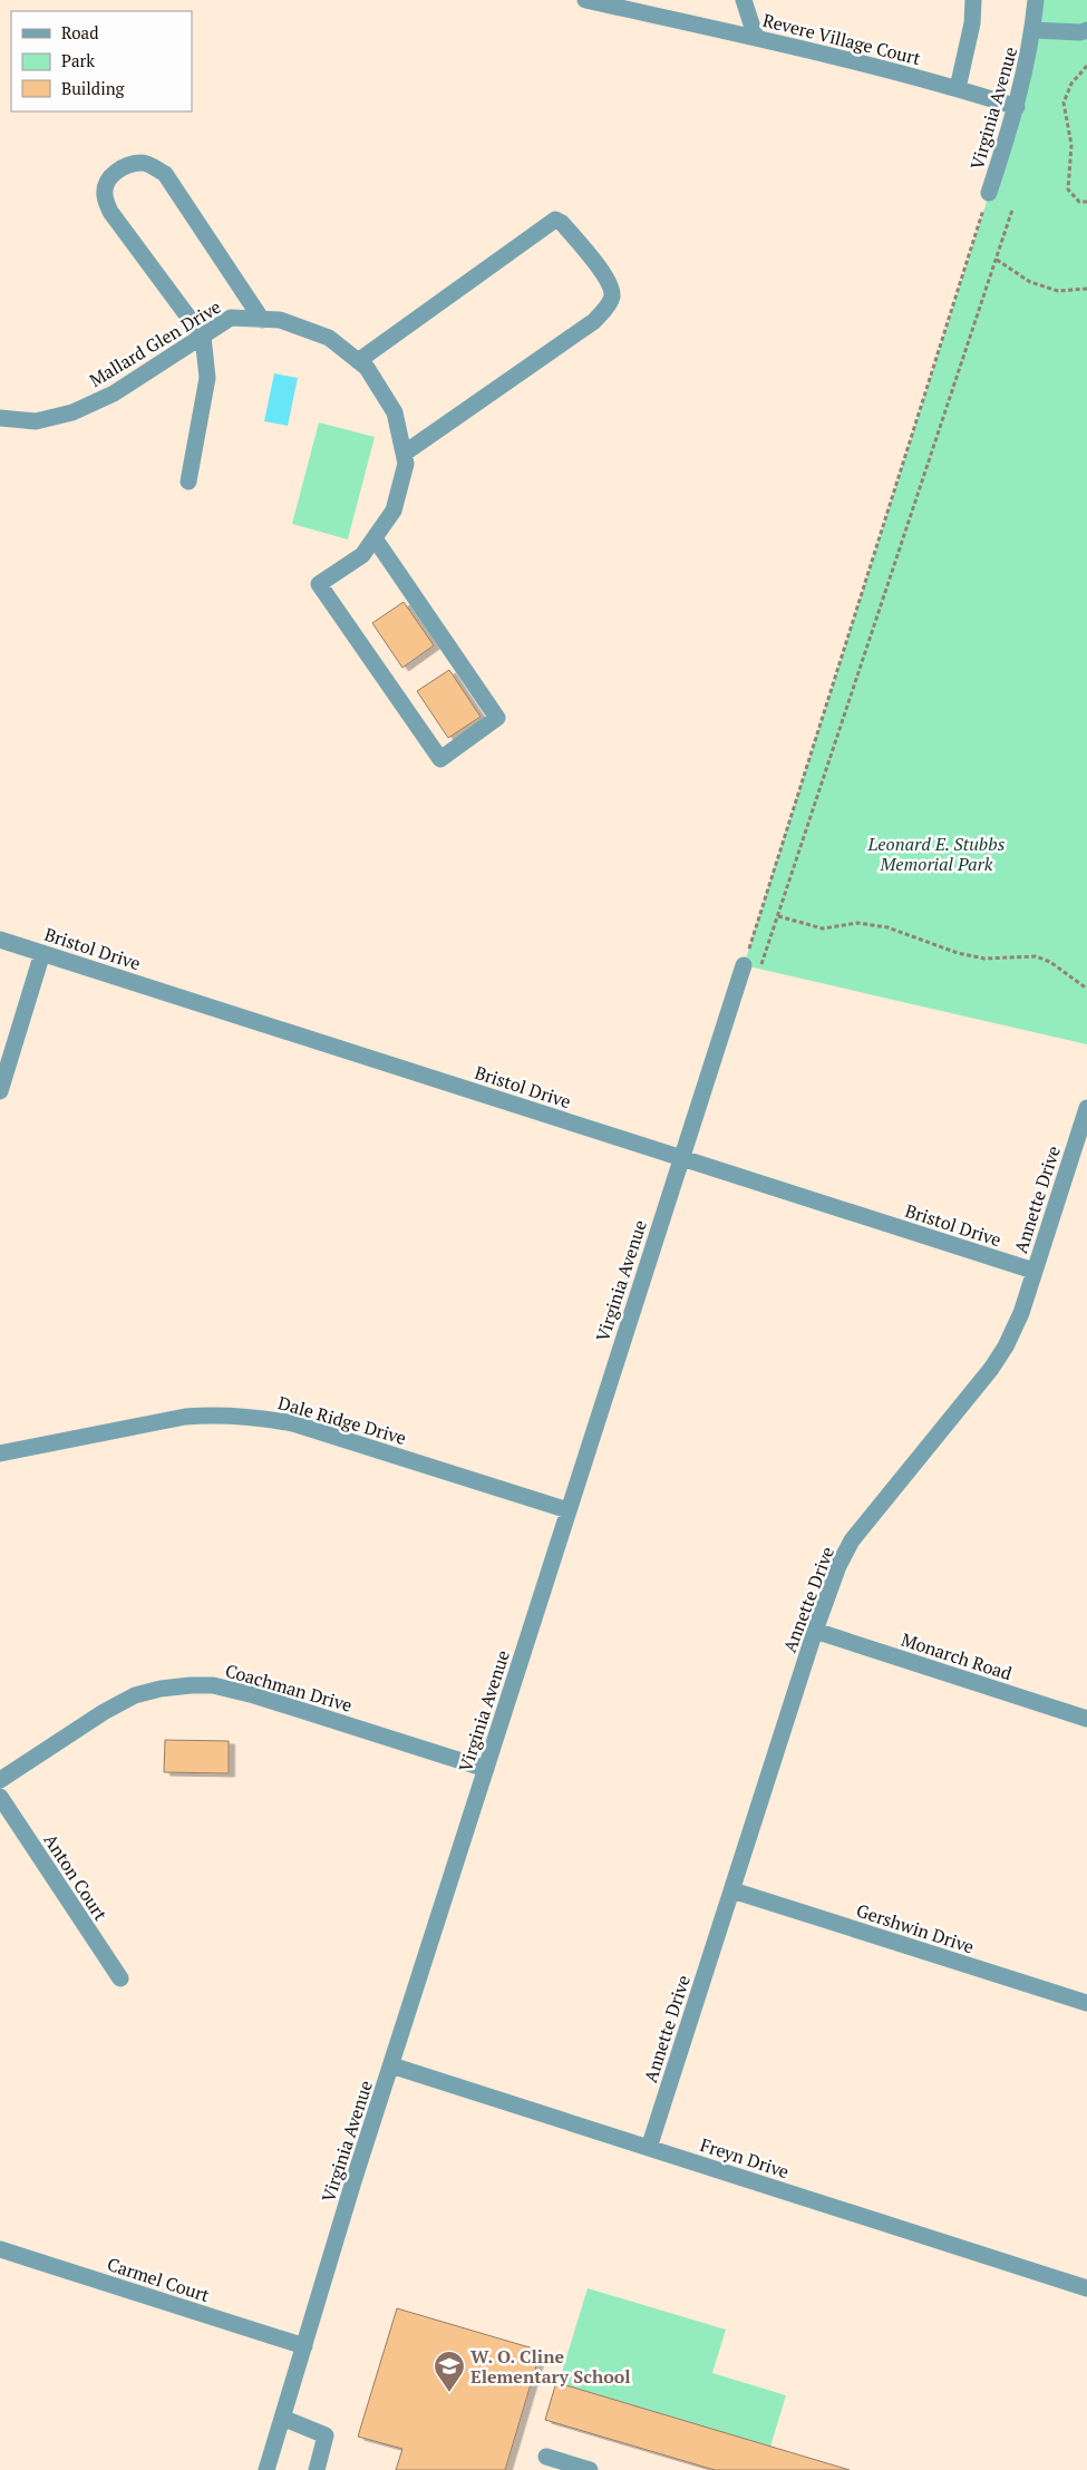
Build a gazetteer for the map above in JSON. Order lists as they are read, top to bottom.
{
  "streets": {
    "street": [
      "Revere Village Court",
      "Virginia Avenue",
      "Mallard Glen Drive",
      "Bristol Drive",
      "Annette Drive",
      "Dale Ridge Drive",
      "Monarch Road",
      "Coachman Drive",
      "Anton Court",
      "Gershwin Drive",
      "Freyn Drive",
      "Carmel Court"
    ]
  },
  "crossings": [
    ["Revere Village Court", "Virginia Avenue"],
    ["Virginia Avenue", "Bristol Drive"],
    ["Virginia Avenue", "Dale Ridge Drive"],
    ["Virginia Avenue", "Coachman Drive"],
    ["Virginia Avenue", "Freyn Drive"],
    ["Virginia Avenue", "Carmel Court"],
    ["Bristol Drive", "Annette Drive"],
    ["Annette Drive", "Monarch Road"],
    ["Annette Drive", "Gershwin Drive"],
    ["Annette Drive", "Freyn Drive"]
  ],
  "parks": ["Leonard E. Stubbs Memorial Park"],
  "places": {
    "school or university": ["W. O. Cline Elementary School"]
  },
  "legend": ["Road", "Park", "Building"]
}
